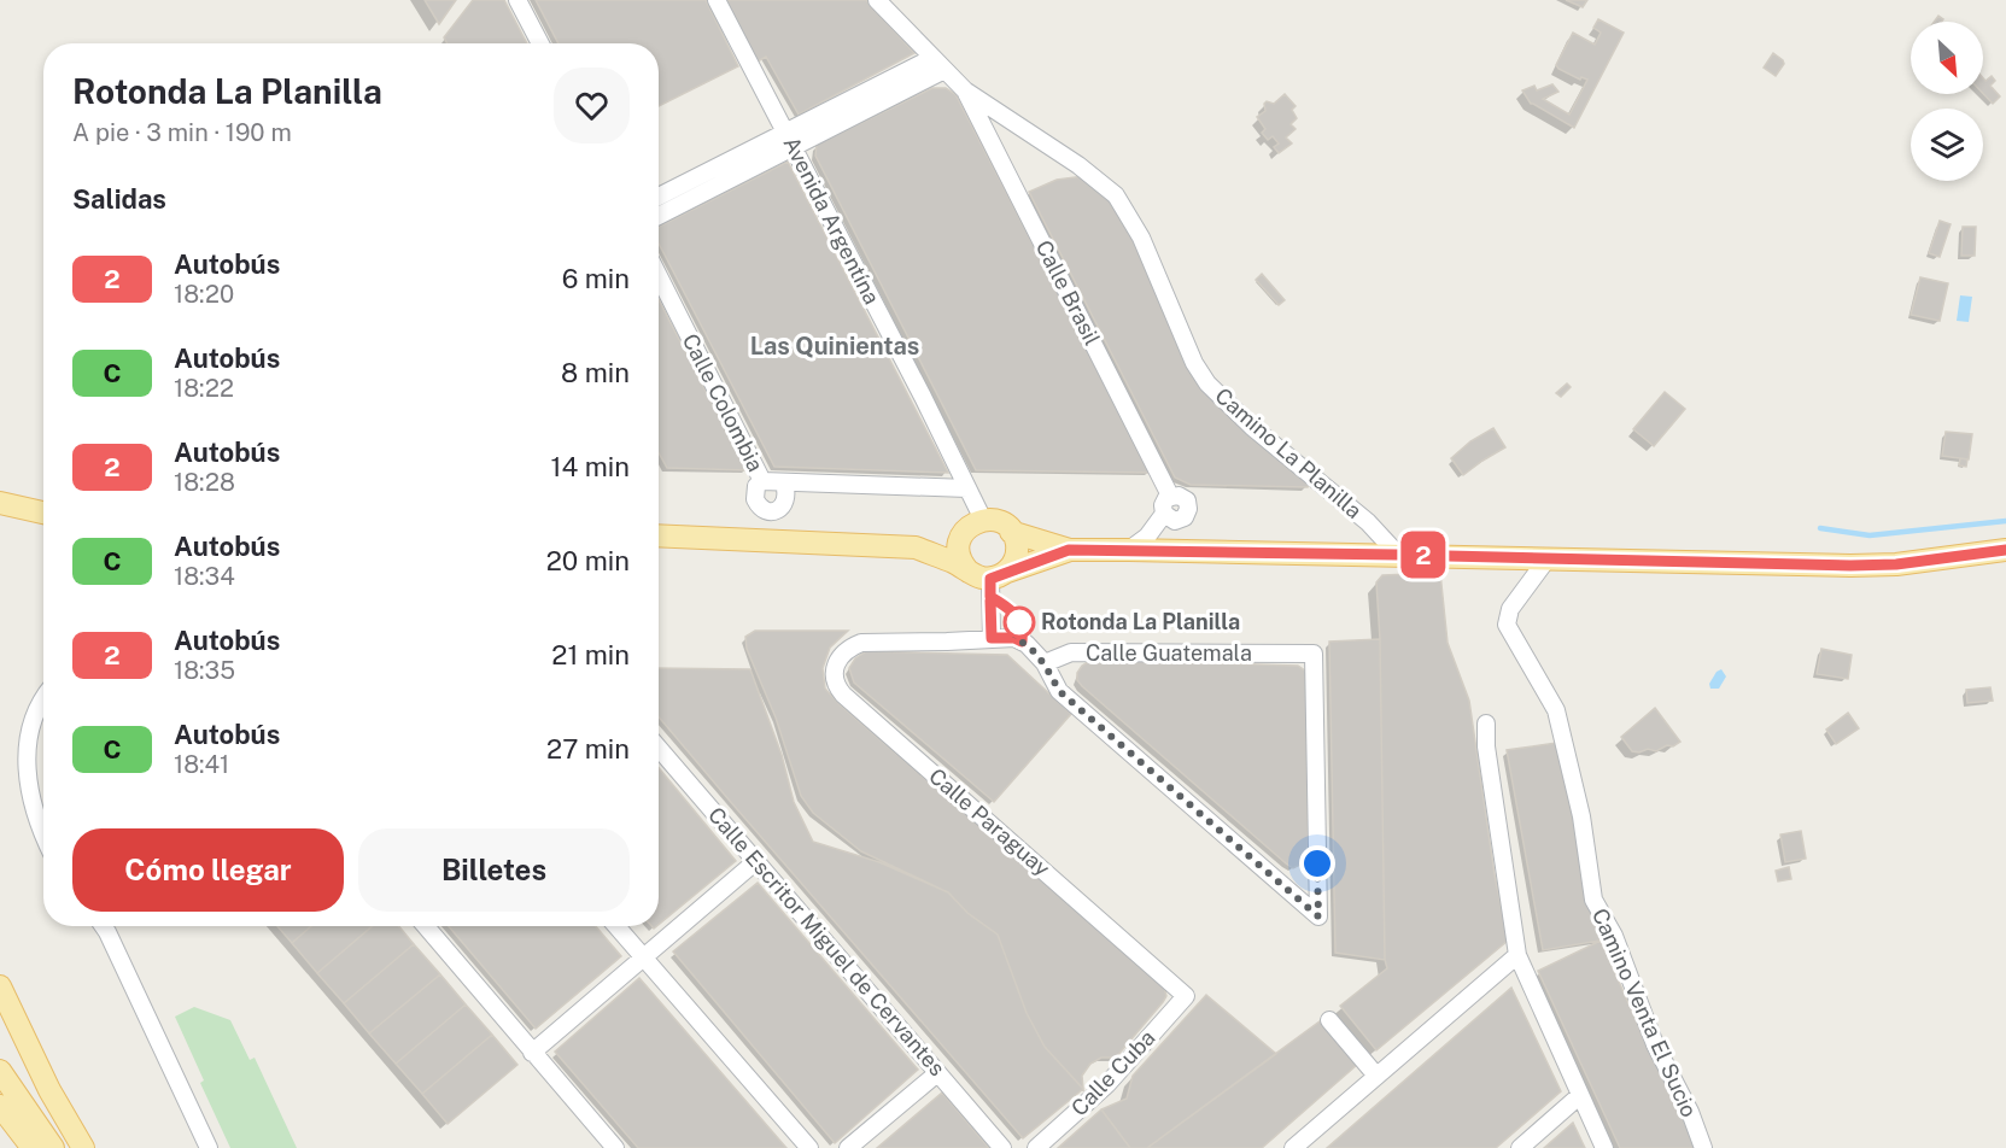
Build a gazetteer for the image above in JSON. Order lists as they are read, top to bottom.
{
  "streets": {
    "street": [
      "Avenida Argentína",
      "Calle Brasil",
      "Calle Colombia",
      "Camino La Planilla",
      "Calle Guatemala",
      "Calle Paraguay",
      "Calle Escritor Miguel de Cervantes",
      "Camino Venta El Sucio",
      "Calle Cuba"
    ]
  },
  "crossings": [
    ["Avenida Argentína", "Calle Colombia"],
    ["Calle Brasil", "Camino La Planilla"],
    ["Calle Paraguay", "Calle Cuba"]
  ],
  "districts": ["Las Quinientas"],
  "places": ["Rotonda La Planilla"],
  "lines": ["bus line 2"],
  "north": "bottom right",
  "page": {
    "on_map": "2",
    "heading": [
      ["Rotonda La Planilla", "A pie · 3 min · 190 m"],
      "Salidas"
    ],
    "list": [
      {
        "mark": "2",
        "name": "Autobús",
        "note": "18:20",
        "value": "6 min"
      },
      {
        "mark": "C",
        "name": "Autobús",
        "note": "18:22",
        "value": "8 min"
      },
      {
        "mark": "2",
        "name": "Autobús",
        "note": "18:28",
        "value": "14 min"
      },
      {
        "mark": "C",
        "name": "Autobús",
        "note": "18:34",
        "value": "20 min"
      },
      {
        "mark": "2",
        "name": "Autobús",
        "note": "18:35",
        "value": "21 min"
      },
      {
        "mark": "C",
        "name": "Autobús",
        "note": "18:41",
        "value": "27 min"
      }
    ],
    "buttons": ["Cómo llegar", "Billetes"]
  }
}
